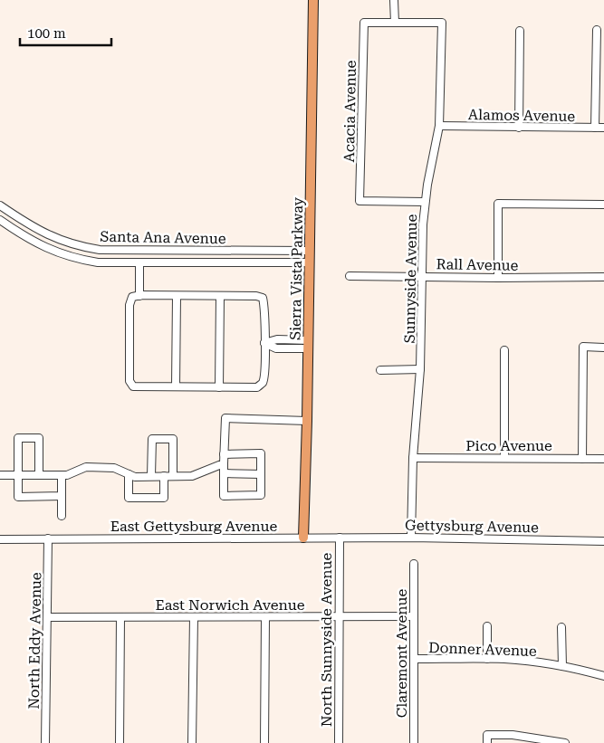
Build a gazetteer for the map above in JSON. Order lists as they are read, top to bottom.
{
  "streets": {
    "main road": ["Sierra Vista Parkway"],
    "street": [
      "Acacia Avenue",
      "Alamos Avenue",
      "Santa Ana Avenue",
      "Rall Avenue",
      "Sunnyside Avenue",
      "Pico Avenue",
      "East Gettysburg Avenue",
      "Gettysburg Avenue",
      "East Norwich Avenue",
      "North Sunnyside Avenue",
      "North Eddy Avenue",
      "Donner Avenue",
      "Claremont Avenue"
    ]
  },
  "crossings": [
    ["Acacia Avenue", "Sunnyside Avenue"],
    ["Alamos Avenue", "Sunnyside Avenue"],
    ["Santa Ana Avenue", "Sierra Vista Parkway"],
    ["Rall Avenue", "Sunnyside Avenue"],
    ["Sierra Vista Parkway", "East Gettysburg Avenue"],
    ["Sunnyside Avenue", "Pico Avenue"],
    ["Sunnyside Avenue", "Gettysburg Avenue"],
    ["East Gettysburg Avenue", "Gettysburg Avenue"],
    ["East Gettysburg Avenue", "North Sunnyside Avenue"],
    ["East Gettysburg Avenue", "North Eddy Avenue"],
    ["Gettysburg Avenue", "North Sunnyside Avenue"],
    ["East Norwich Avenue", "North Sunnyside Avenue"],
    ["East Norwich Avenue", "North Eddy Avenue"],
    ["East Norwich Avenue", "Claremont Avenue"],
    ["Donner Avenue", "Claremont Avenue"]
  ],
  "scale_bar": "100 m"
}
